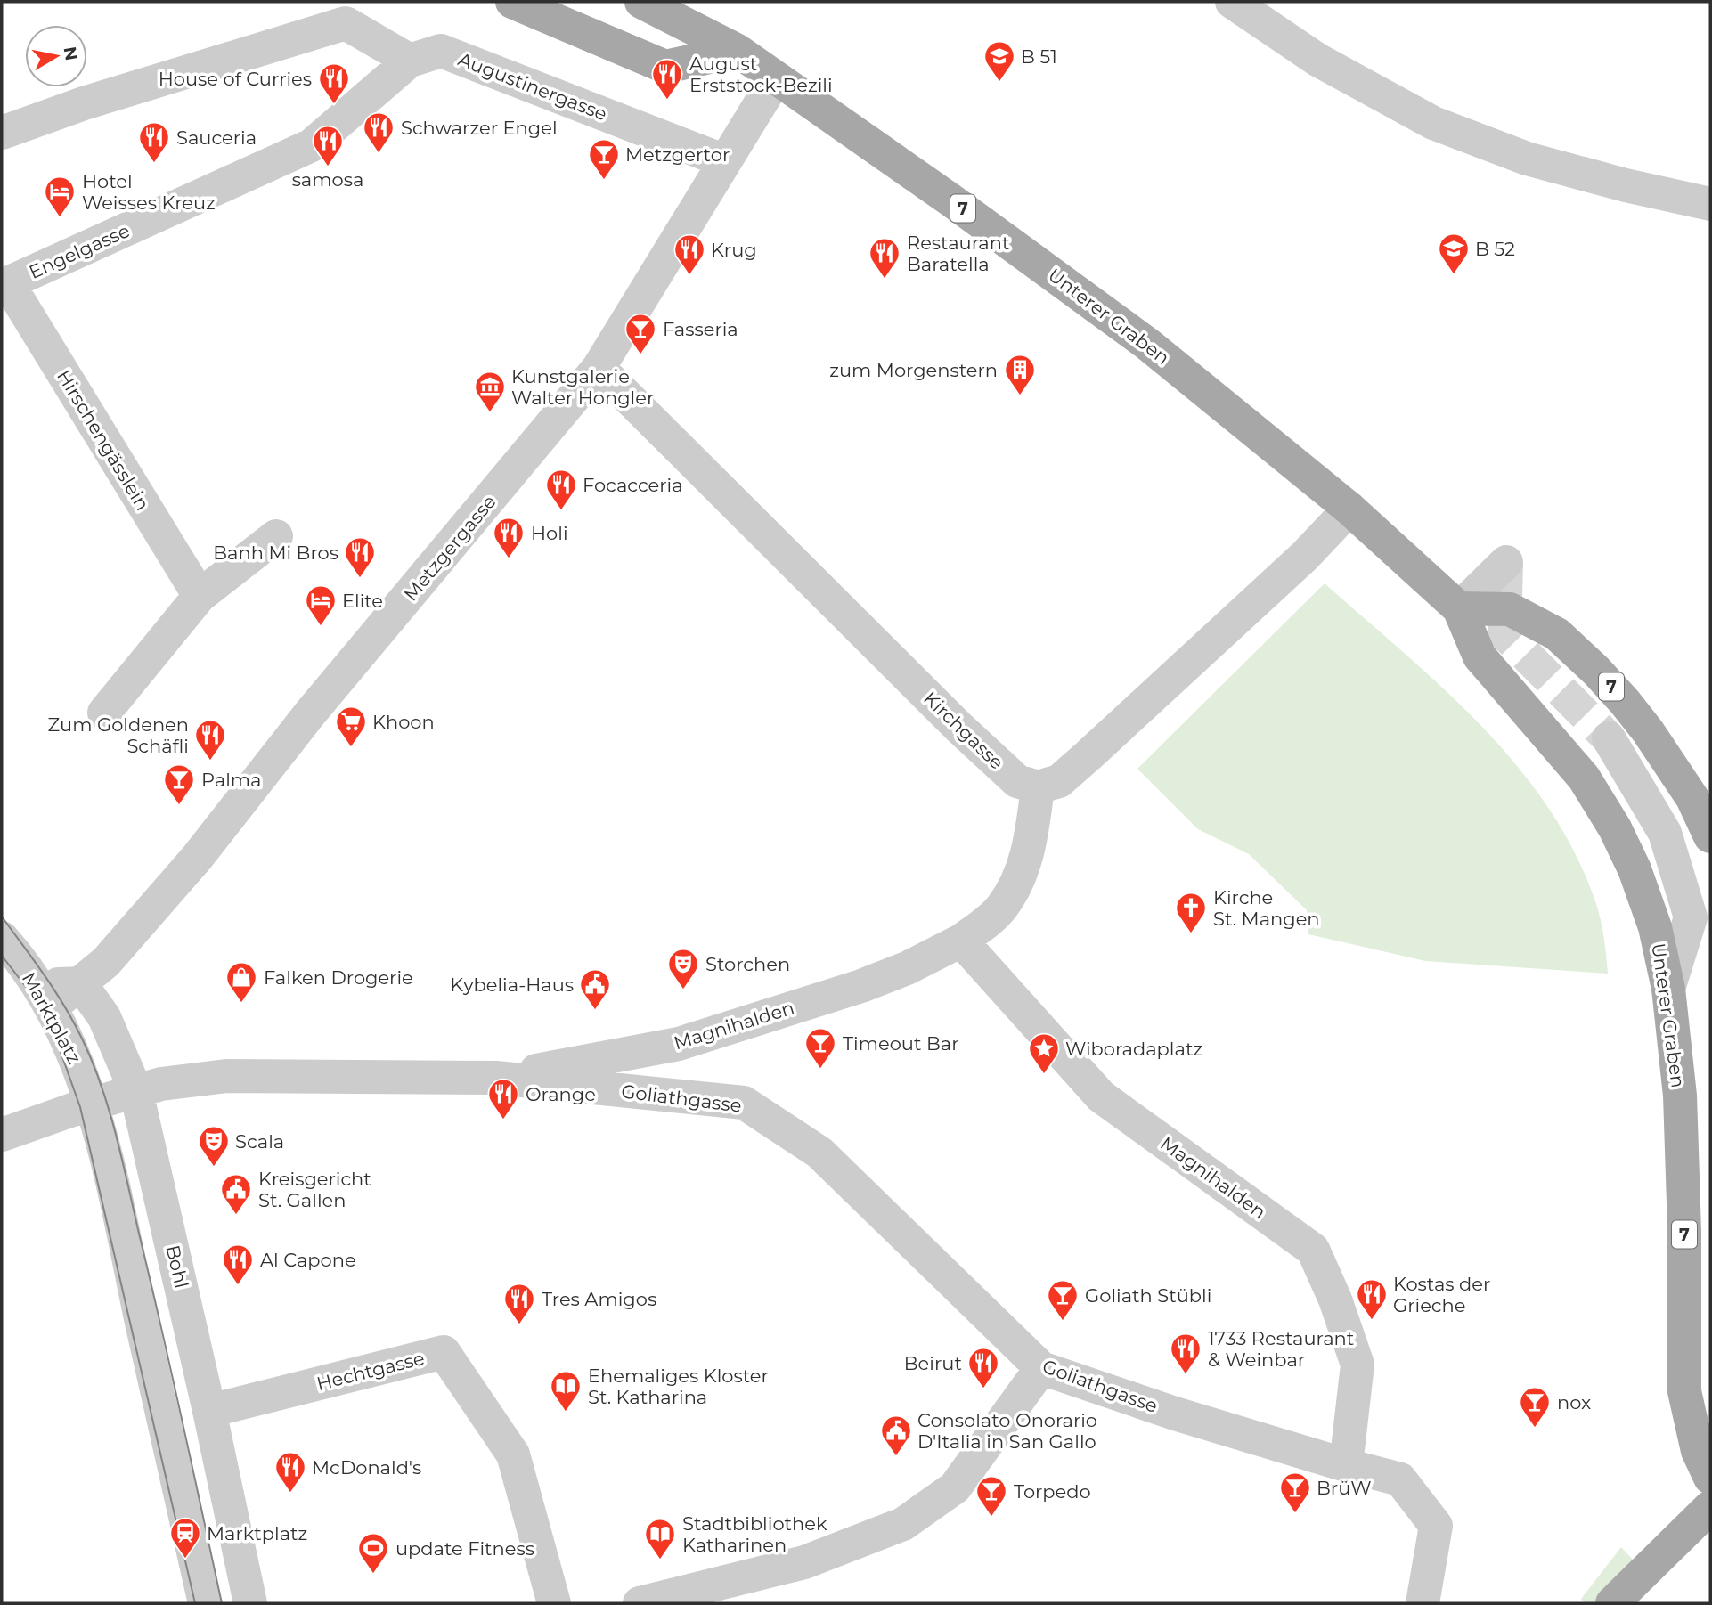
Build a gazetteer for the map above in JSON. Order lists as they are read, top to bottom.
{
  "streets": {
    "main road": ["7", "Unterer Graben"],
    "street": [
      "Augustinergasse",
      "Engelgasse",
      "Hirschengässlein",
      "Metzgergasse",
      "Kirchgasse",
      "Marktplatz",
      "Magnihalden",
      "Goliathgasse",
      "Bohl",
      "Hechtgasse"
    ]
  },
  "crossings": [
    ["Augustinergasse", "Engelgasse"],
    ["Augustinergasse", "Metzgergasse"],
    ["7", "Unterer Graben"],
    ["Engelgasse", "Hirschengässlein"],
    ["Unterer Graben", "Metzgergasse"],
    ["Metzgergasse", "Kirchgasse"],
    ["Metzgergasse", "Bohl"],
    ["Kirchgasse", "Magnihalden"],
    ["Marktplatz", "Goliathgasse"],
    ["Magnihalden", "Goliathgasse"],
    ["Goliathgasse", "Bohl"],
    ["Bohl", "Hechtgasse"]
  ],
  "places": {
    "school or university": ["B 51", "B 52"],
    "restaurant": [
      "August Erststock-Bezili",
      "House of Curries",
      "Schwarzer Engel",
      "Sauceria",
      "samosa",
      "Krug",
      "Restaurant Baratella",
      "Focacceria",
      "Holi",
      "Banh Mi Bros",
      "Zum Goldenen Schäfli",
      "Orange",
      "Al Capone",
      "Kostas der Grieche",
      "Tres Amigos",
      "1733 Restaurant & Weinbar",
      "Beirut",
      "McDonald's"
    ],
    "bar": [
      "Metzgertor",
      "Fasseria",
      "Palma",
      "Timeout Bar",
      "Goliath Stübli",
      "nox",
      "BrüW",
      "Torpedo"
    ],
    "hotel": ["Hotel Weisses Kreuz", "Elite"],
    "building": ["zum Morgenstern"],
    "museum": ["Kunstgalerie Walter Hongler"],
    "supermarket": ["Khoon"],
    "church": ["Kirche St. Mangen"],
    "theatre": ["Storchen", "Scala"],
    "shop": ["Falken Drogerie"],
    "public building": ["Kybelia-Haus", "Kreisgericht St. Gallen", "Consolato Onorario D'Italia in San Gallo"],
    "place": ["Wiboradaplatz"],
    "library": ["Ehemaliges Kloster St. Katharina", "Stadtbibliothek Katharinen"],
    "station": ["Marktplatz"],
    "sports": ["update Fitness"]
  },
  "north": "right"
}
